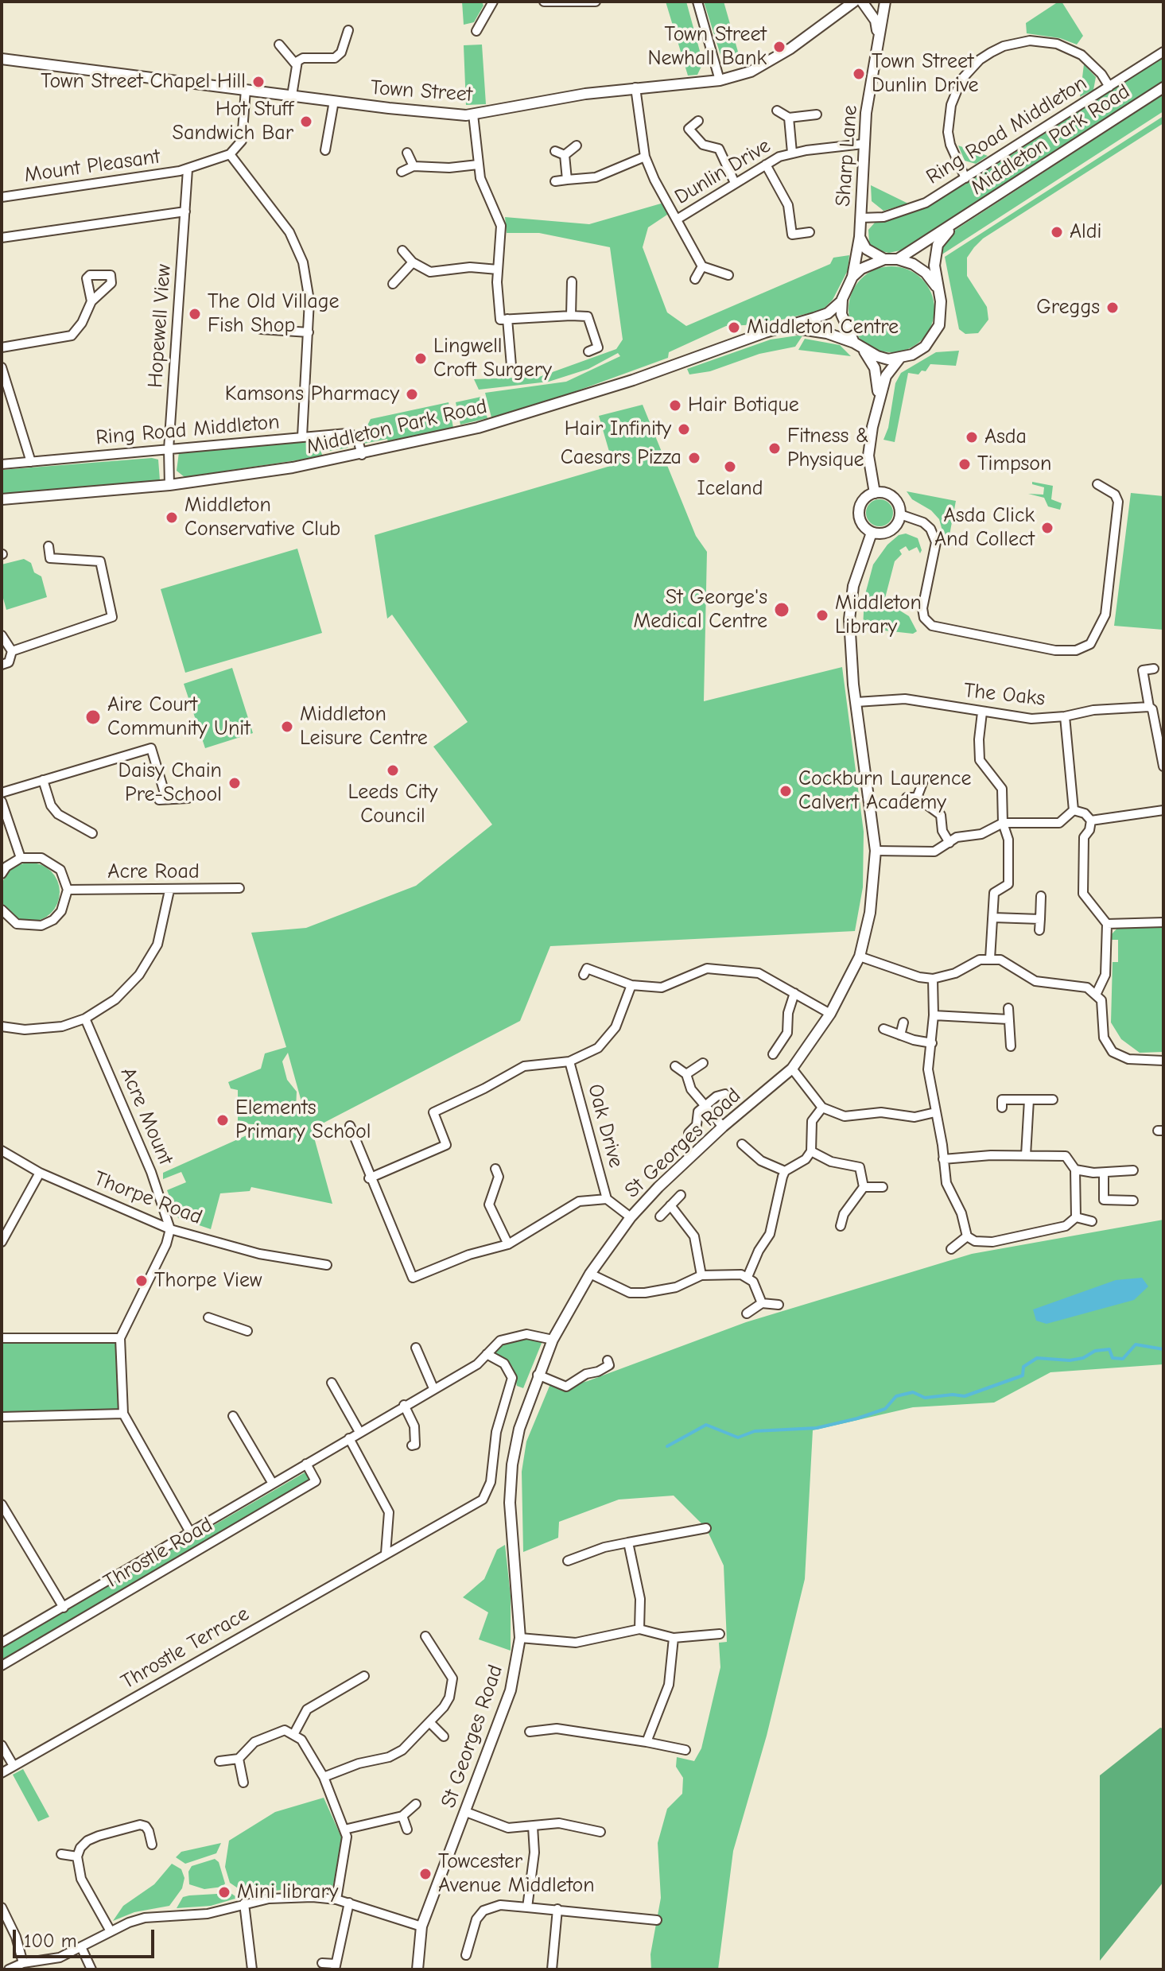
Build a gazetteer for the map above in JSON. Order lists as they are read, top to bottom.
{
  "streets": {
    "street": [
      "Town Street",
      "Ring Road Middleton",
      "Middleton Park Road",
      "Sharp Lane",
      "Mount Pleasant",
      "Dunlin Drive",
      "Hopewell View",
      "The Oaks",
      "Acre Road",
      "Acre Mount",
      "Oak Drive",
      "St Georges Road",
      "Thorpe Road",
      "Throstle Road",
      "Throstle Terrace"
    ]
  },
  "crossings": [
    ["Ring Road Middleton", "Middleton Park Road"],
    ["Ring Road Middleton", "Sharp Lane"],
    ["Ring Road Middleton", "Hopewell View"],
    ["Middleton Park Road", "Sharp Lane"],
    ["Middleton Park Road", "Hopewell View"],
    ["Sharp Lane", "Dunlin Drive"],
    ["Mount Pleasant", "Hopewell View"],
    ["The Oaks", "St Georges Road"],
    ["Acre Mount", "Thorpe Road"],
    ["St Georges Road", "Throstle Road"],
    ["Throstle Road", "Throstle Terrace"]
  ],
  "places": [
    "Town Street Newhall Bank",
    "Town Street Dunlin Drive",
    "Town Street Chapel Hill",
    "Hot Stuff Sandwich Bar",
    "Aldi",
    "Greggs",
    "The Old Village Fish Shop",
    "Middleton Centre",
    "Lingwell Croft Surgery",
    "Kamsons Pharmacy",
    "Hair Botique",
    "Hair Infinity",
    "Asda",
    "Fitness & Physique",
    "Caesars Pizza",
    "Timpson",
    "Iceland",
    "Middleton Conservative Club",
    "Asda Click And Collect",
    "St George's Medical Centre",
    "Middleton Library",
    "Aire Court Community Unit",
    "Middleton Leisure Centre",
    "Leeds City Council",
    "Daisy Chain Pre-School",
    "Cockburn Laurence Calvert Academy",
    "Elements Primary School",
    "Thorpe View",
    "Towcester Avenue Middleton",
    "Mini library"
  ],
  "scale_bar": "100 m"
}
